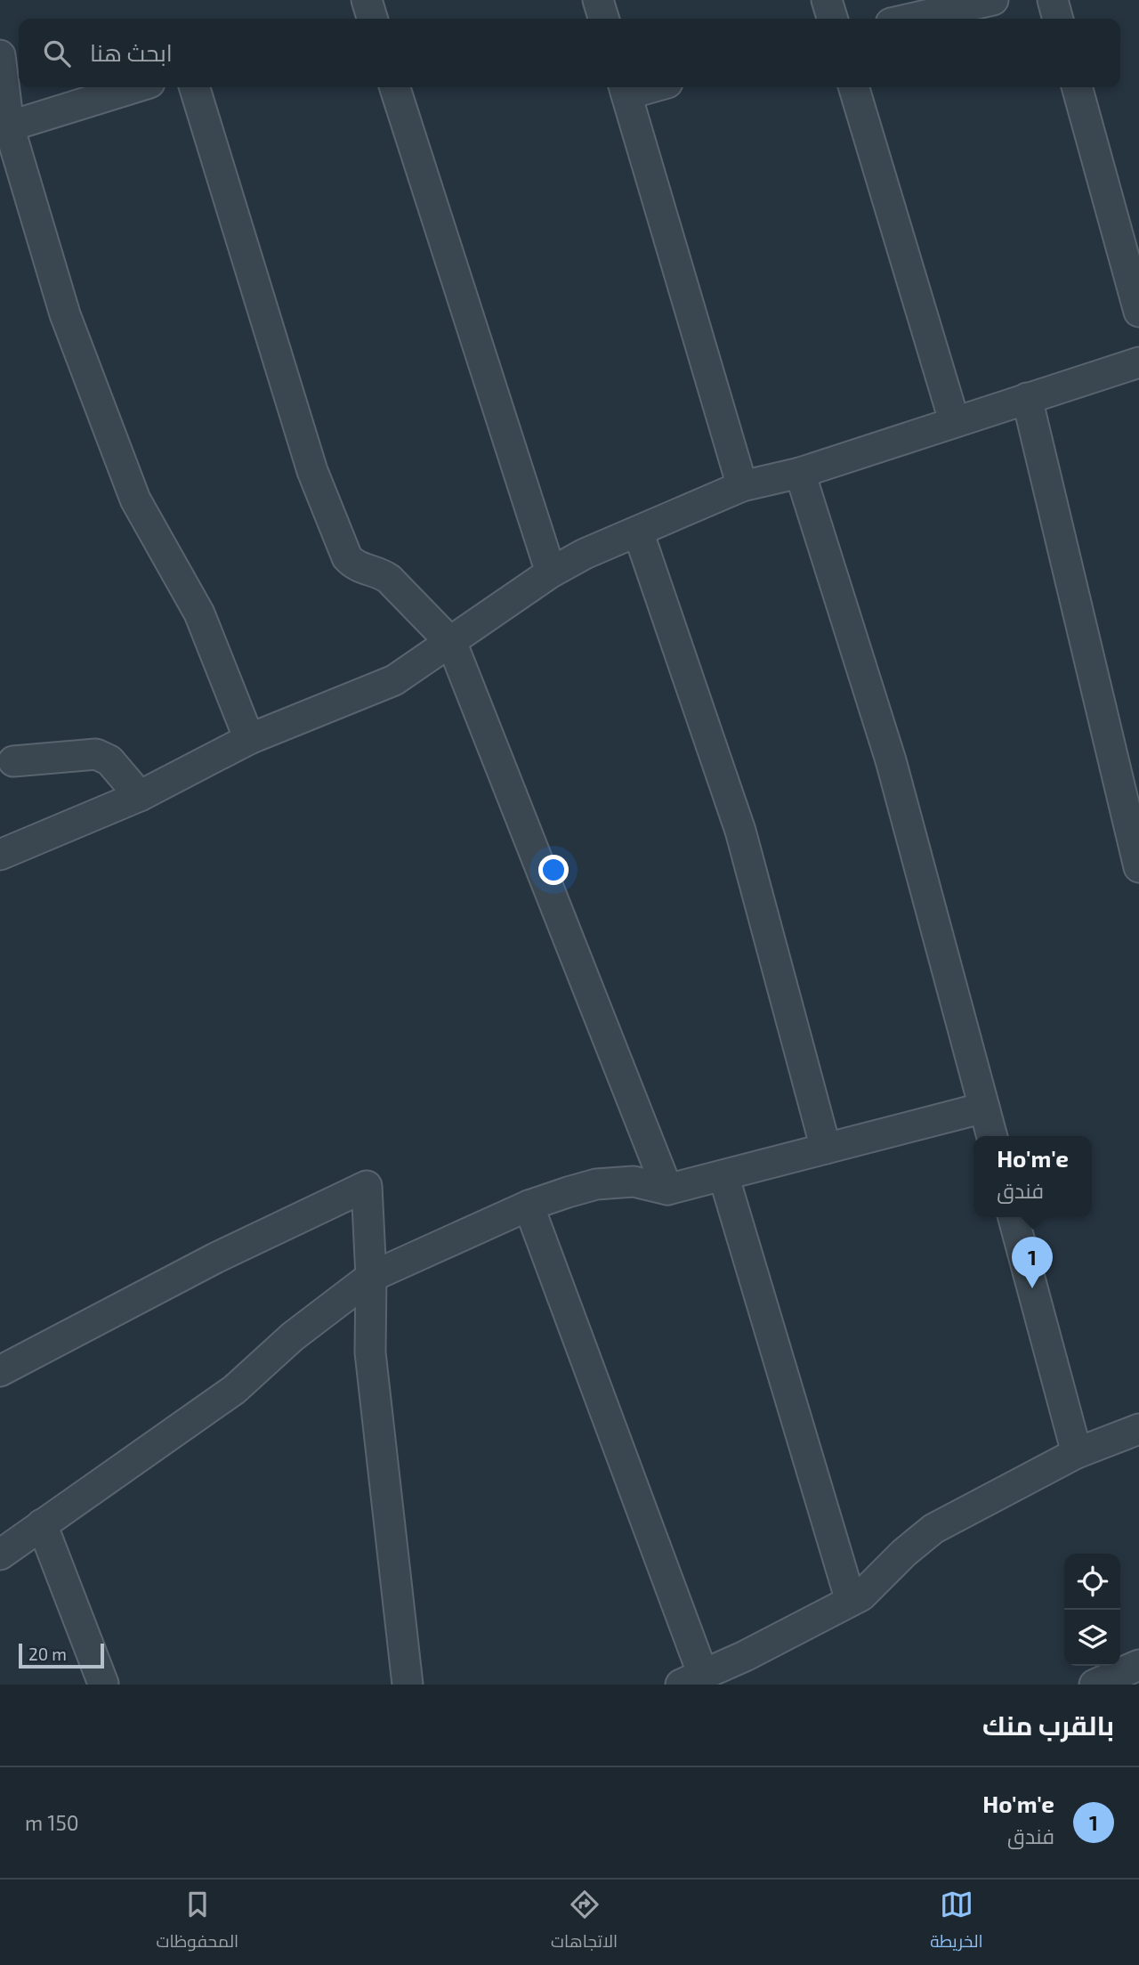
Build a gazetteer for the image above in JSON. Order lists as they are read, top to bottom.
{
  "scale_bar": "20 m",
  "page": {
    "search": "ابحث هنا",
    "popup": ["Ho'm'e", "فندق"],
    "pins": "1",
    "scale": "20 m",
    "heading": "بالقرب منك",
    "list": [
      {
        "mark": "1",
        "name": "Ho'm'e",
        "note": "فندق",
        "value": "150 m"
      }
    ],
    "nav": ["الخريطة", "الاتجاهات", "المحفوظات"]
  }
}
